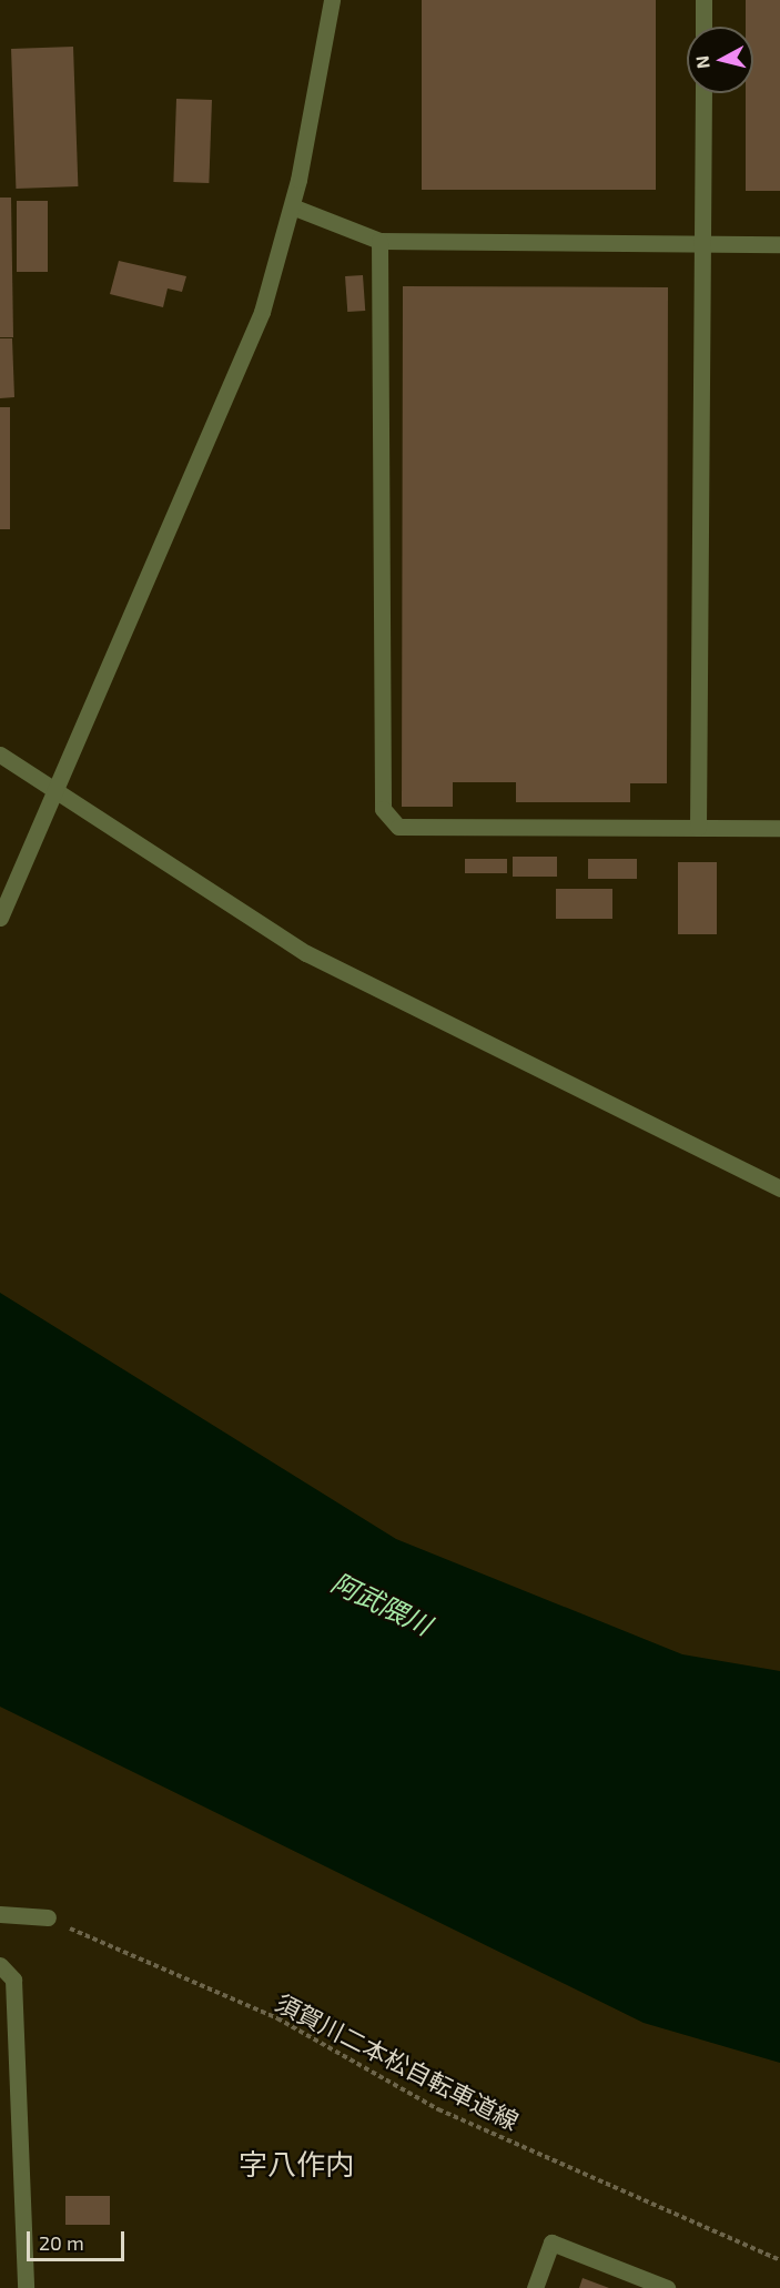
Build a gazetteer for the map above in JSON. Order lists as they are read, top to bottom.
{
  "streets": {
    "path": ["須賀川二本松自転車道線"]
  },
  "districts": ["字八作内"],
  "water": ["阿武隈川"],
  "scale_bar": "20 m",
  "north": "left"
}
